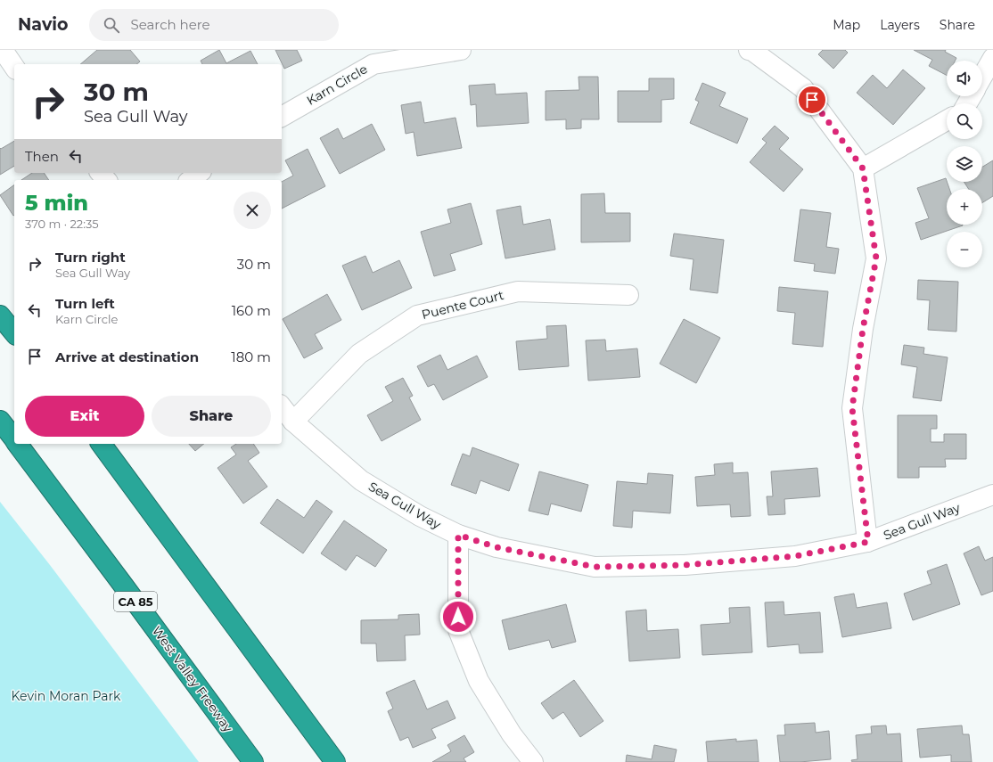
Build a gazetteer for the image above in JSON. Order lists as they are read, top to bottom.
{
  "streets": {
    "highway": ["CA 85", "West Valley Freeway"],
    "street": ["Karn Circle", "Puente Court", "Sea Gull Way"]
  },
  "crossings": [
    ["Puente Court", "Sea Gull Way"]
  ],
  "parks": ["Kevin Moran Park"],
  "page": {
    "header": "Navio",
    "search": "Search here",
    "nav": ["Map", "Layers", "Share"],
    "map_buttons": ["+", "−"],
    "turn": ["30 m", "Sea Gull Way"],
    "then": "Then",
    "heading": ["5 min", "370 m · 22:35"],
    "list": [
      {
        "name": "Turn right",
        "note": "Sea Gull Way",
        "value": "30 m"
      },
      {
        "name": "Turn left",
        "note": "Karn Circle",
        "value": "160 m"
      },
      {
        "name": "Arrive at destination",
        "value": "180 m"
      }
    ],
    "buttons": ["Exit", "Share"]
  }
}
